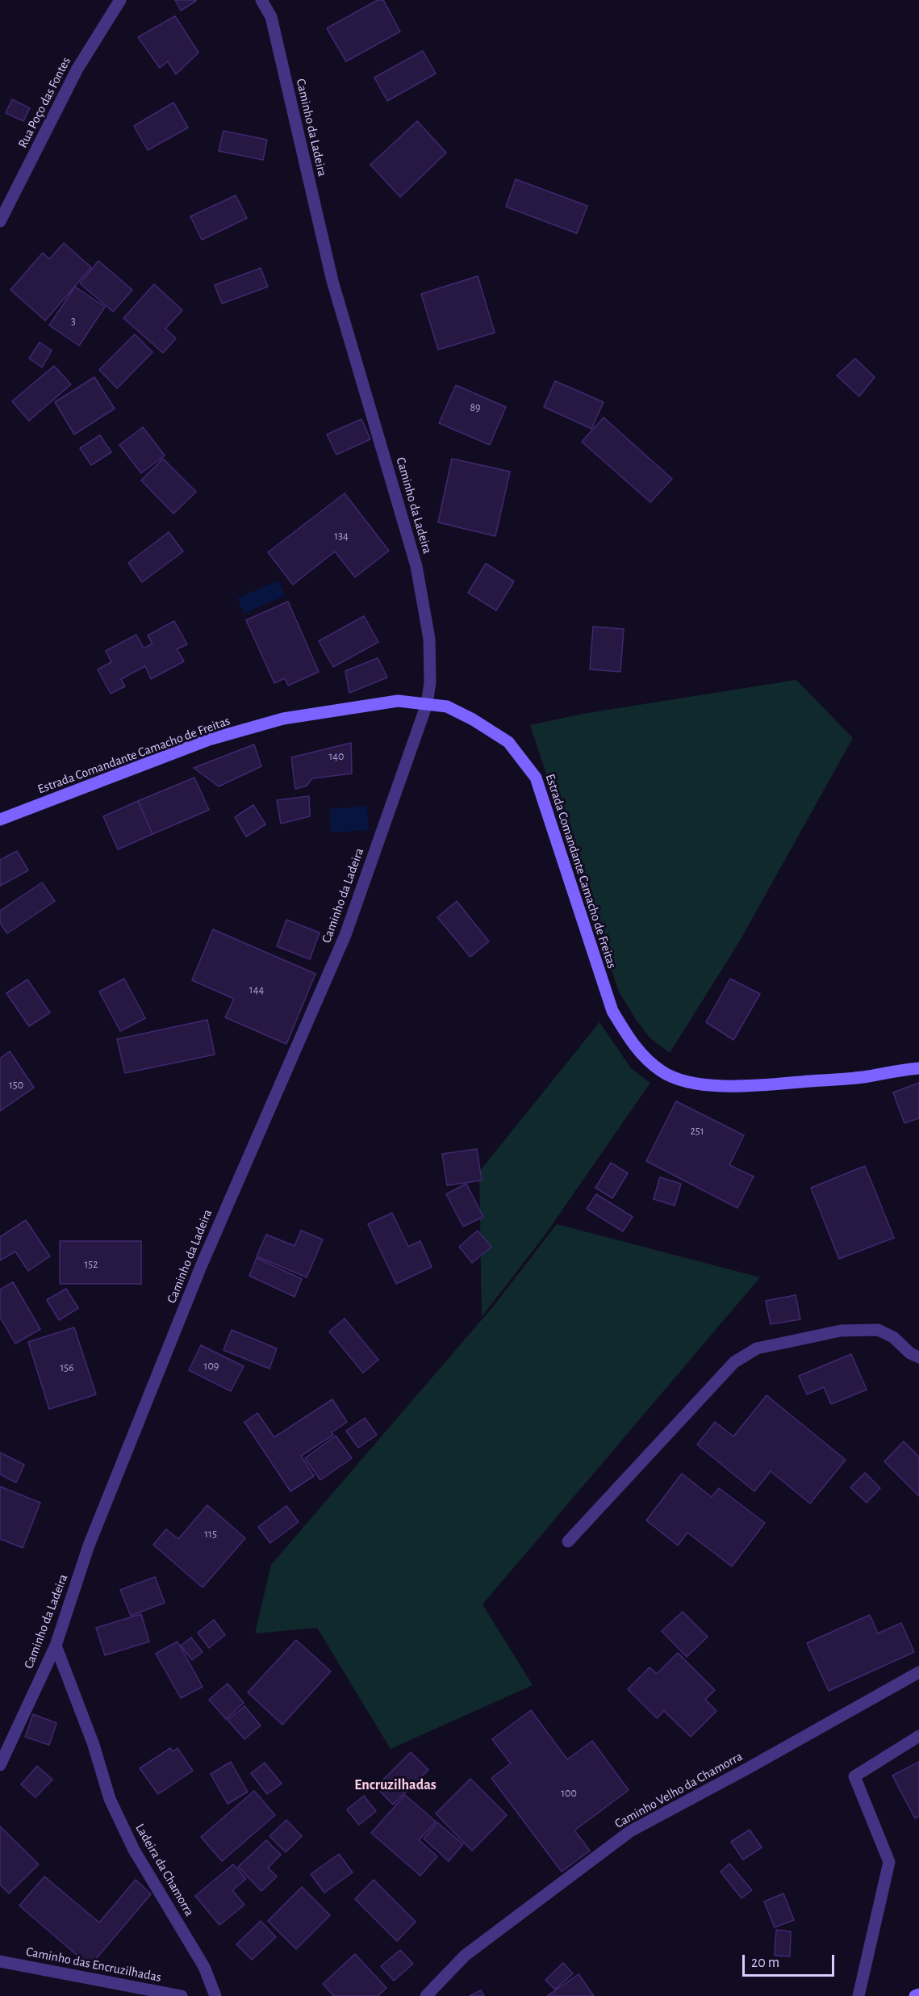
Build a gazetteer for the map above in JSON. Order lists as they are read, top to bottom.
{
  "streets": {
    "main road": ["Estrada Comandante Camacho de Freitas"],
    "street": [
      "Rua Poço das Fontes",
      "Caminho da Ladeira",
      "Caminho Velho da Chamorra",
      "Ladeira da Chamorra",
      "Caminho das Encruzilhadas"
    ]
  },
  "crossings": [
    ["Caminho da Ladeira", "Estrada Comandante Camacho de Freitas"],
    ["Caminho da Ladeira", "Ladeira da Chamorra"]
  ],
  "districts": ["Encruzilhadas"],
  "house_numbers": [
    "3",
    "89",
    "134",
    "140",
    "144",
    "150",
    "251",
    "152",
    "109",
    "156",
    "115",
    "100"
  ],
  "scale_bar": "20 m"
}
